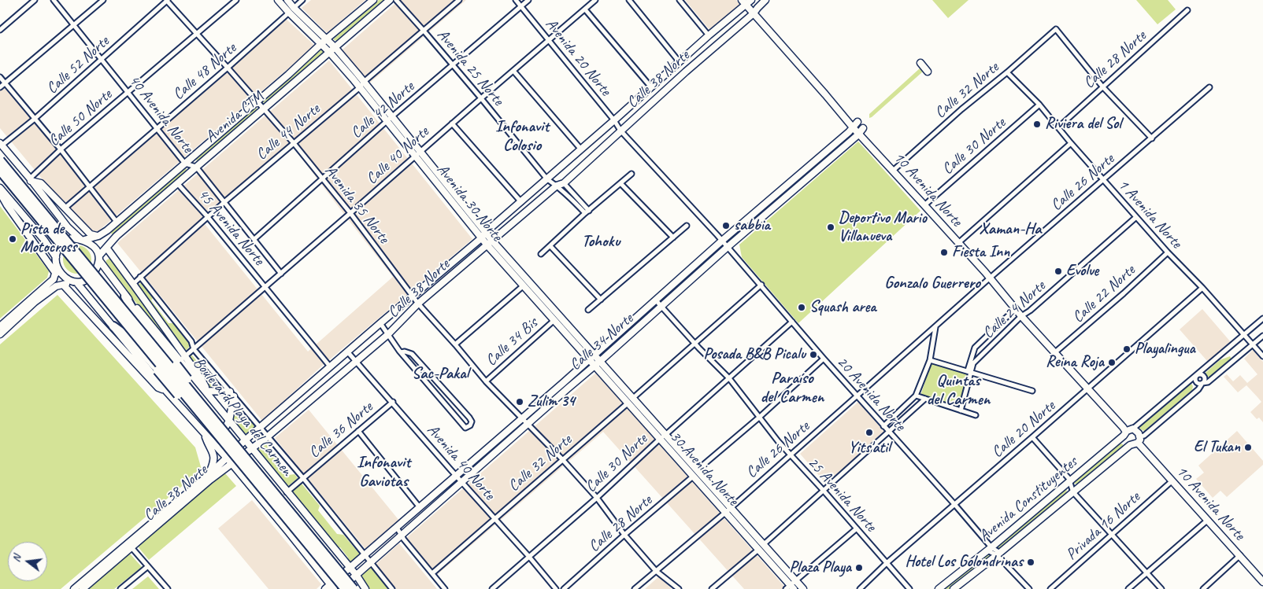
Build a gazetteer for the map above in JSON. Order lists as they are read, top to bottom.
{
  "streets": {
    "main road": [
      "Calle 38 Norte",
      "Avenida CTM",
      "10 Avenida Norte",
      "Avenida 30 Norte",
      "Calle 34 Norte",
      "Boulevard Playa del Carmen",
      "30 Avenida Norte",
      "Avenida Constituyentes"
    ],
    "street": [
      "Avenida 20 Norte",
      "Calle 28 Norte",
      "Calle 52 Norte",
      "Avenida 25 Norte",
      "Calle 48 Norte",
      "Calle 32 Norte",
      "Calle 42 Norte",
      "40 Avenida Norte",
      "Calle 50 Norte",
      "Calle 44 Norte",
      "Calle 30 Norte",
      "Calle 40 Norte",
      "Calle 26 Norte",
      "Avenida 35 Norte",
      "1 Avenida Norte",
      "45 Avenida Norte",
      "Calle 22 Norte",
      "Calle 24 Norte",
      "Calle 34 Bis",
      "20 Avenida Norte",
      "Calle 20 Norte",
      "Calle 36 Norte",
      "Avenida 40 Norte",
      "25 Avenida Norte",
      "Privada 16 Norte"
    ]
  },
  "crossings": [
    ["Avenida 20 Norte", "Calle 38 Norte"],
    ["Avenida 20 Norte", "Calle 42 Norte"],
    ["Avenida 20 Norte", "Calle 40 Norte"],
    ["Calle 28 Norte", "Calle 32 Norte"],
    ["Calle 28 Norte", "Avenida 35 Norte"],
    ["Calle 28 Norte", "1 Avenida Norte"],
    ["Calle 28 Norte", "30 Avenida Norte"],
    ["Calle 52 Norte", "40 Avenida Norte"],
    ["Calle 52 Norte", "Avenida 35 Norte"],
    ["Avenida 25 Norte", "Calle 38 Norte"],
    ["Avenida 25 Norte", "Calle 42 Norte"],
    ["Avenida 25 Norte", "Calle 44 Norte"],
    ["Avenida 25 Norte", "Calle 40 Norte"],
    ["Calle 48 Norte", "40 Avenida Norte"],
    ["Calle 48 Norte", "Avenida 35 Norte"],
    ["Calle 38 Norte", "10 Avenida Norte"],
    ["Calle 38 Norte", "Avenida 30 Norte"],
    ["Calle 38 Norte", "Avenida 35 Norte"],
    ["Calle 38 Norte", "Boulevard Playa del Carmen"],
    ["Calle 38 Norte", "Avenida 40 Norte"],
    ["Calle 32 Norte", "10 Avenida Norte"],
    ["Calle 32 Norte", "Avenida 35 Norte"],
    ["Calle 32 Norte", "1 Avenida Norte"],
    ["Calle 32 Norte", "20 Avenida Norte"],
    ["Calle 32 Norte", "Avenida 40 Norte"],
    ["Calle 32 Norte", "25 Avenida Norte"],
    ["Calle 42 Norte", "40 Avenida Norte"],
    ["Calle 42 Norte", "Avenida 30 Norte"],
    ["Calle 42 Norte", "Avenida 35 Norte"],
    ["40 Avenida Norte", "Avenida CTM"],
    ["40 Avenida Norte", "Calle 50 Norte"],
    ["40 Avenida Norte", "Calle 44 Norte"],
    ["40 Avenida Norte", "Calle 40 Norte"],
    ["Avenida CTM", "Avenida 30 Norte"],
    ["Avenida CTM", "Avenida 35 Norte"],
    ["Avenida CTM", "45 Avenida Norte"],
    ["Calle 50 Norte", "Avenida 35 Norte"],
    ["Calle 44 Norte", "Avenida 30 Norte"],
    ["Calle 44 Norte", "Avenida 35 Norte"],
    ["Calle 44 Norte", "45 Avenida Norte"],
    ["Calle 30 Norte", "10 Avenida Norte"],
    ["Calle 30 Norte", "Avenida 35 Norte"],
    ["Calle 30 Norte", "1 Avenida Norte"],
    ["Calle 30 Norte", "20 Avenida Norte"],
    ["Calle 30 Norte", "Avenida 40 Norte"],
    ["Calle 30 Norte", "30 Avenida Norte"],
    ["Calle 30 Norte", "25 Avenida Norte"],
    ["Calle 40 Norte", "Avenida 30 Norte"],
    ["Calle 40 Norte", "Avenida 35 Norte"],
    ["Calle 40 Norte", "45 Avenida Norte"],
    ["Calle 40 Norte", "Boulevard Playa del Carmen"],
    ["Calle 26 Norte", "10 Avenida Norte"],
    ["Calle 26 Norte", "Avenida 35 Norte"],
    ["Calle 26 Norte", "1 Avenida Norte"],
    ["Calle 26 Norte", "20 Avenida Norte"],
    ["Calle 26 Norte", "30 Avenida Norte"],
    ["Calle 26 Norte", "25 Avenida Norte"],
    ["10 Avenida Norte", "Calle 22 Norte"],
    ["10 Avenida Norte", "Calle 24 Norte"],
    ["10 Avenida Norte", "Calle 34 Norte"],
    ["10 Avenida Norte", "Calle 20 Norte"],
    ["10 Avenida Norte", "Avenida Constituyentes"],
    ["10 Avenida Norte", "Privada 16 Norte"],
    ["Avenida 30 Norte", "Calle 34 Bis"],
    ["Avenida 30 Norte", "Calle 34 Norte"],
    ["Avenida 35 Norte", "Calle 34 Bis"],
    ["Avenida 35 Norte", "Calle 34 Norte"],
    ["1 Avenida Norte", "Calle 22 Norte"],
    ["1 Avenida Norte", "Calle 24 Norte"],
    ["1 Avenida Norte", "Calle 20 Norte"],
    ["1 Avenida Norte", "Avenida Constituyentes"],
    ["Calle 34 Norte", "20 Avenida Norte"],
    ["Calle 34 Norte", "Boulevard Playa del Carmen"],
    ["Calle 34 Norte", "Avenida 40 Norte"],
    ["Calle 34 Norte", "25 Avenida Norte"],
    ["20 Avenida Norte", "Calle 20 Norte"],
    ["20 Avenida Norte", "Avenida Constituyentes"],
    ["Boulevard Playa del Carmen", "Calle 36 Norte"],
    ["Calle 20 Norte", "25 Avenida Norte"],
    ["Calle 36 Norte", "Avenida 40 Norte"]
  ],
  "districts": [
    "Infonavit Colosio",
    "Xaman-Ha",
    "Tohoku",
    "Gonzalo Guerrero",
    "Sac-Pakal",
    "Paraíso del Carmen",
    "Quintas del Carmen",
    "Infonavit Gaviotas"
  ],
  "places": [
    "Riviera del Sol",
    "sabbia",
    "Deportivo Mario Villanueva",
    "Pista de Motocross",
    "Fiesta Inn",
    "Evolve",
    "Squash area",
    "Playalingua",
    "Posada B&B Picalu",
    "Reina Roja",
    "Zulim 34",
    "Yits'atil",
    "El Tukan",
    "Hotel Los Golondrinas",
    "Plaza Playa"
  ],
  "north": "left"
}
